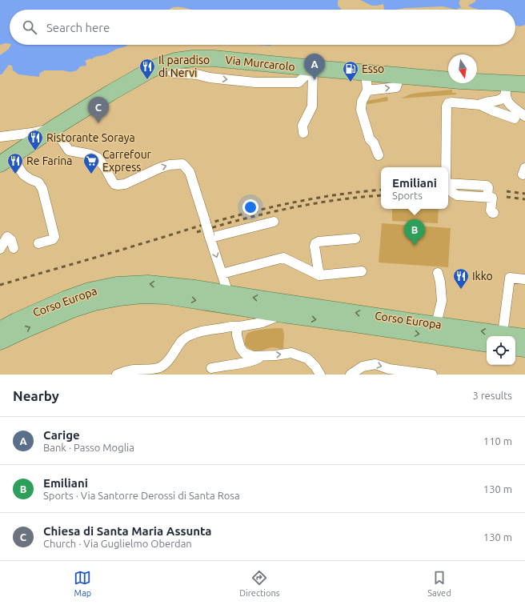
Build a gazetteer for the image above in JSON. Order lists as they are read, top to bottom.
{
  "streets": {
    "main road": ["Via Murcarolo", "Corso Europa"]
  },
  "places": {
    "restaurant": [
      "Il paradiso di Nervi",
      "Ristorante Soraya",
      "Re Farina",
      "Ikko"
    ],
    "fuel station": ["Esso"],
    "supermarket": ["Carrefour Express"]
  },
  "north": "bottom",
  "page": {
    "search": "Search here",
    "pins": ["A", "C", "B"],
    "popup": ["Emiliani", "Sports"],
    "heading": ["Nearby", "3 results"],
    "list": [
      {
        "mark": "A",
        "name": "Carige",
        "note": "Bank · Passo Moglia",
        "value": "110 m"
      },
      {
        "mark": "B",
        "name": "Emiliani",
        "note": "Sports · Via Santorre Derossi di Santa Rosa",
        "value": "130 m"
      },
      {
        "mark": "C",
        "name": "Chiesa di Santa Maria Assunta",
        "note": "Church · Via Guglielmo Oberdan",
        "value": "130 m"
      }
    ],
    "nav": ["Map", "Directions", "Saved"]
  }
}
